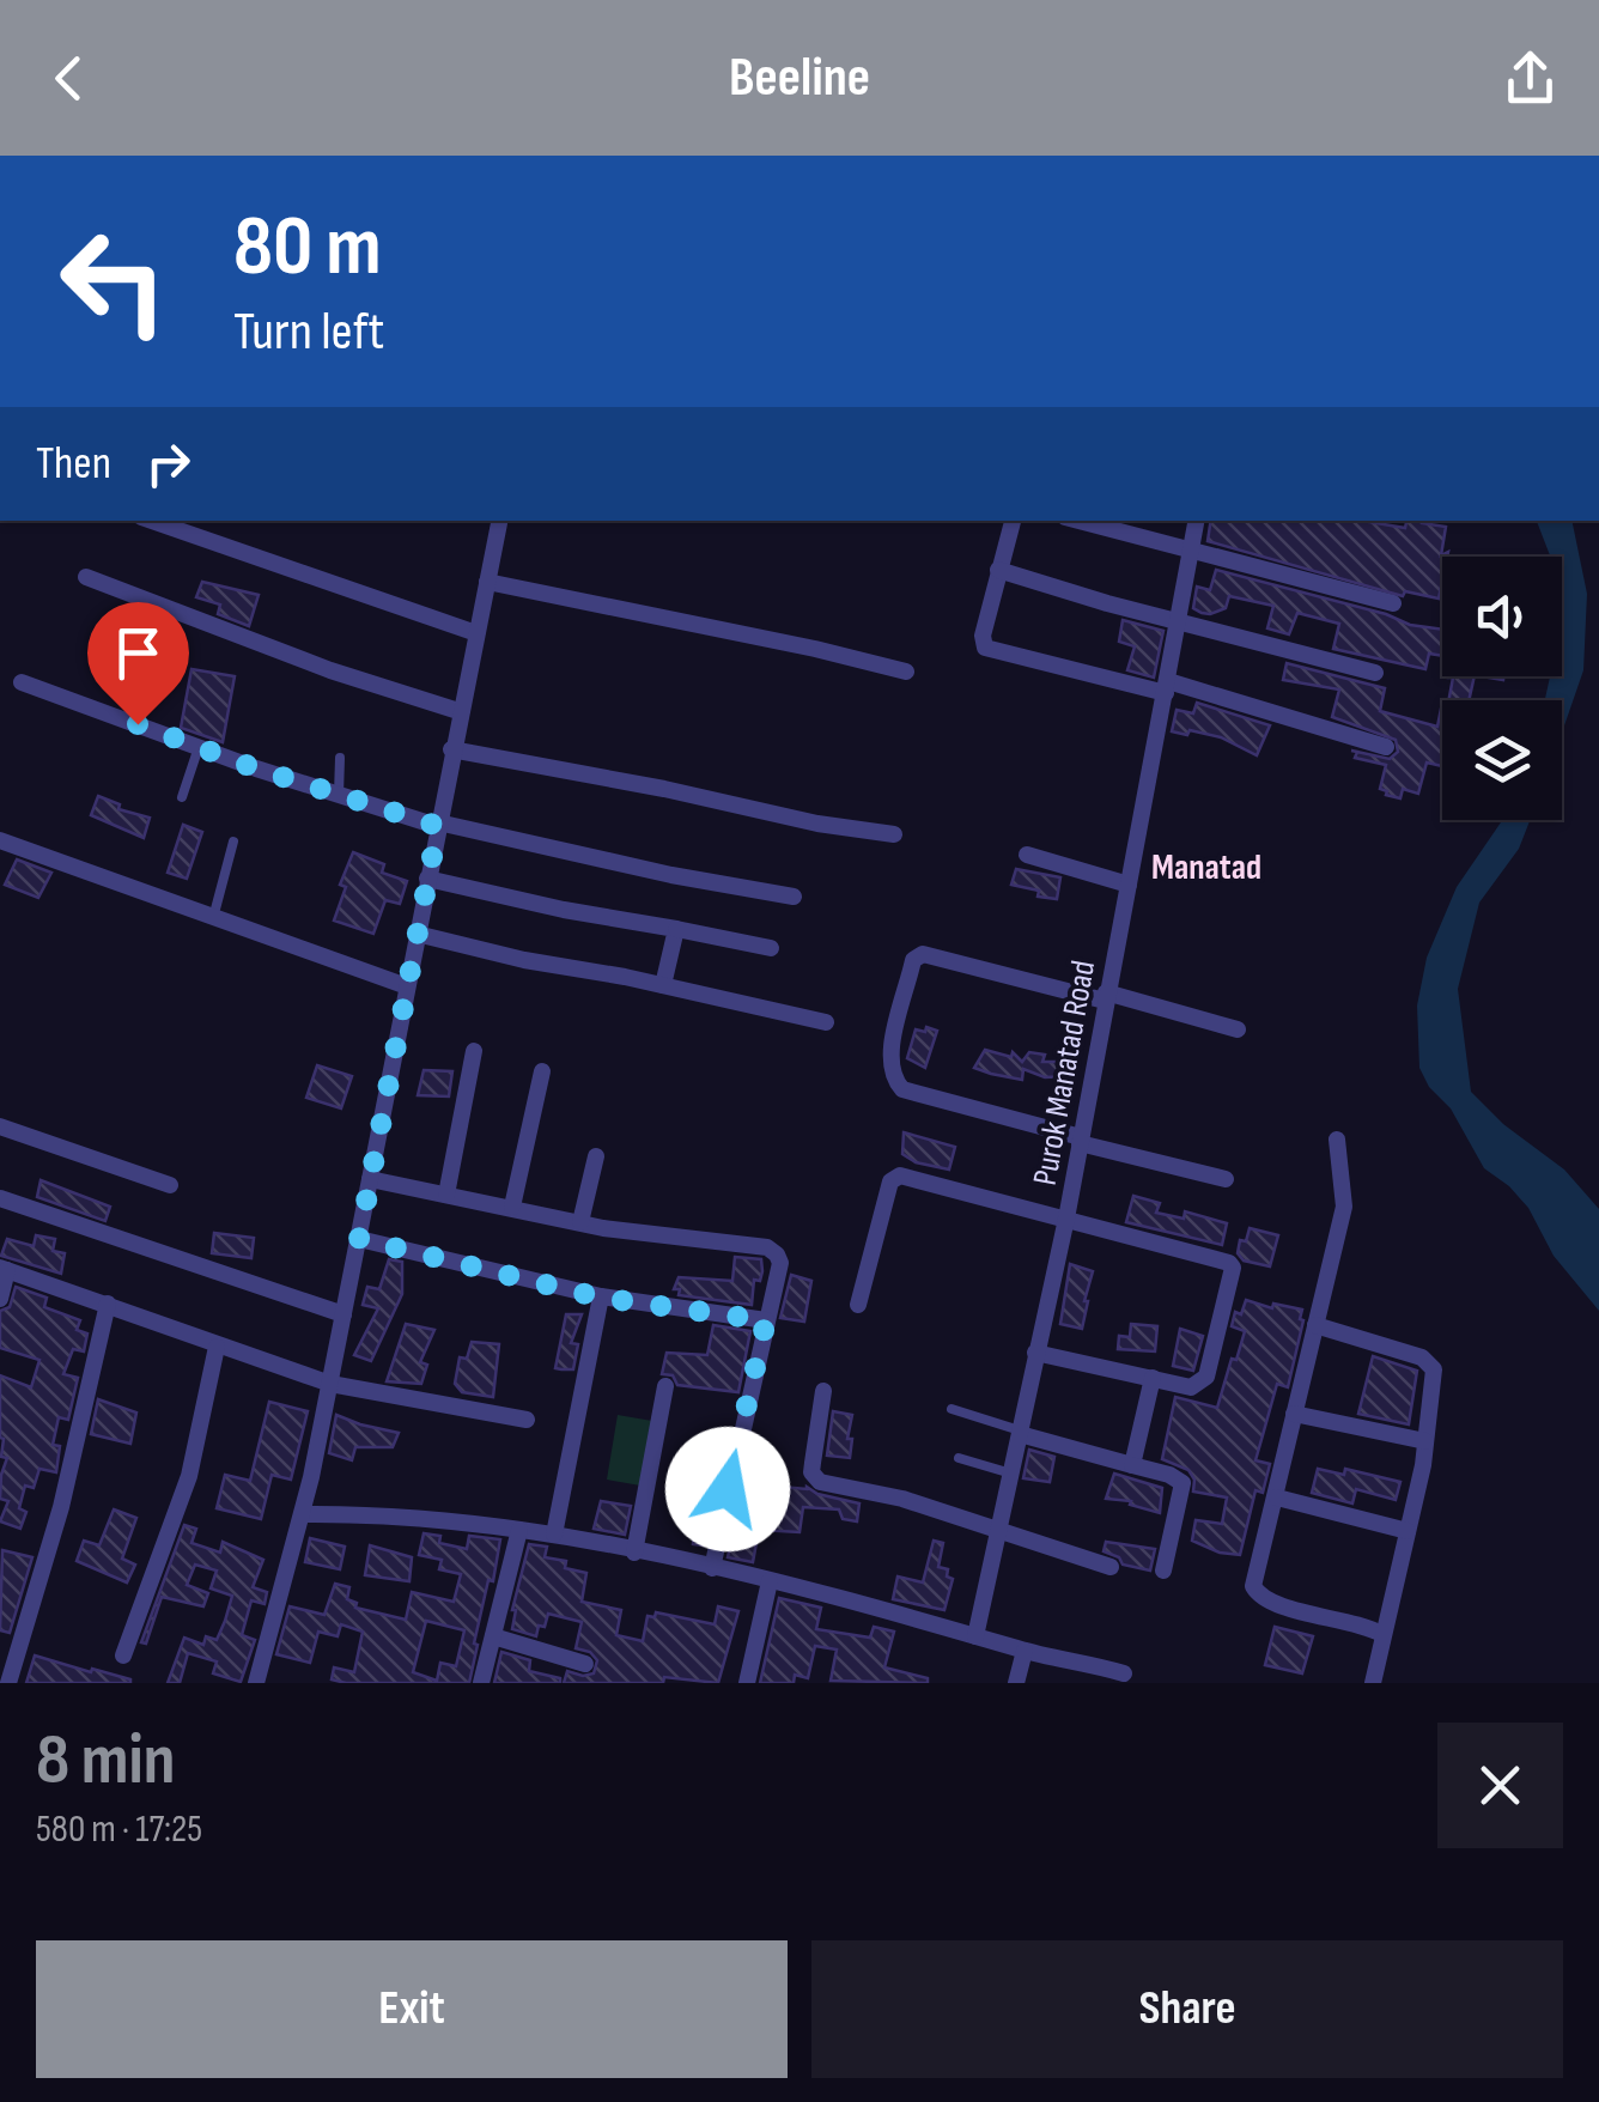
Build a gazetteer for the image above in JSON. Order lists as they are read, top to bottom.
{
  "streets": {
    "street": ["Purok Manatad Road"]
  },
  "districts": ["Manatad"],
  "page": {
    "header": "Beeline",
    "turn": ["80 m", "Turn left"],
    "then": "Then",
    "heading": ["8 min", "580 m · 17:25"],
    "buttons": ["Exit", "Share"]
  }
}
